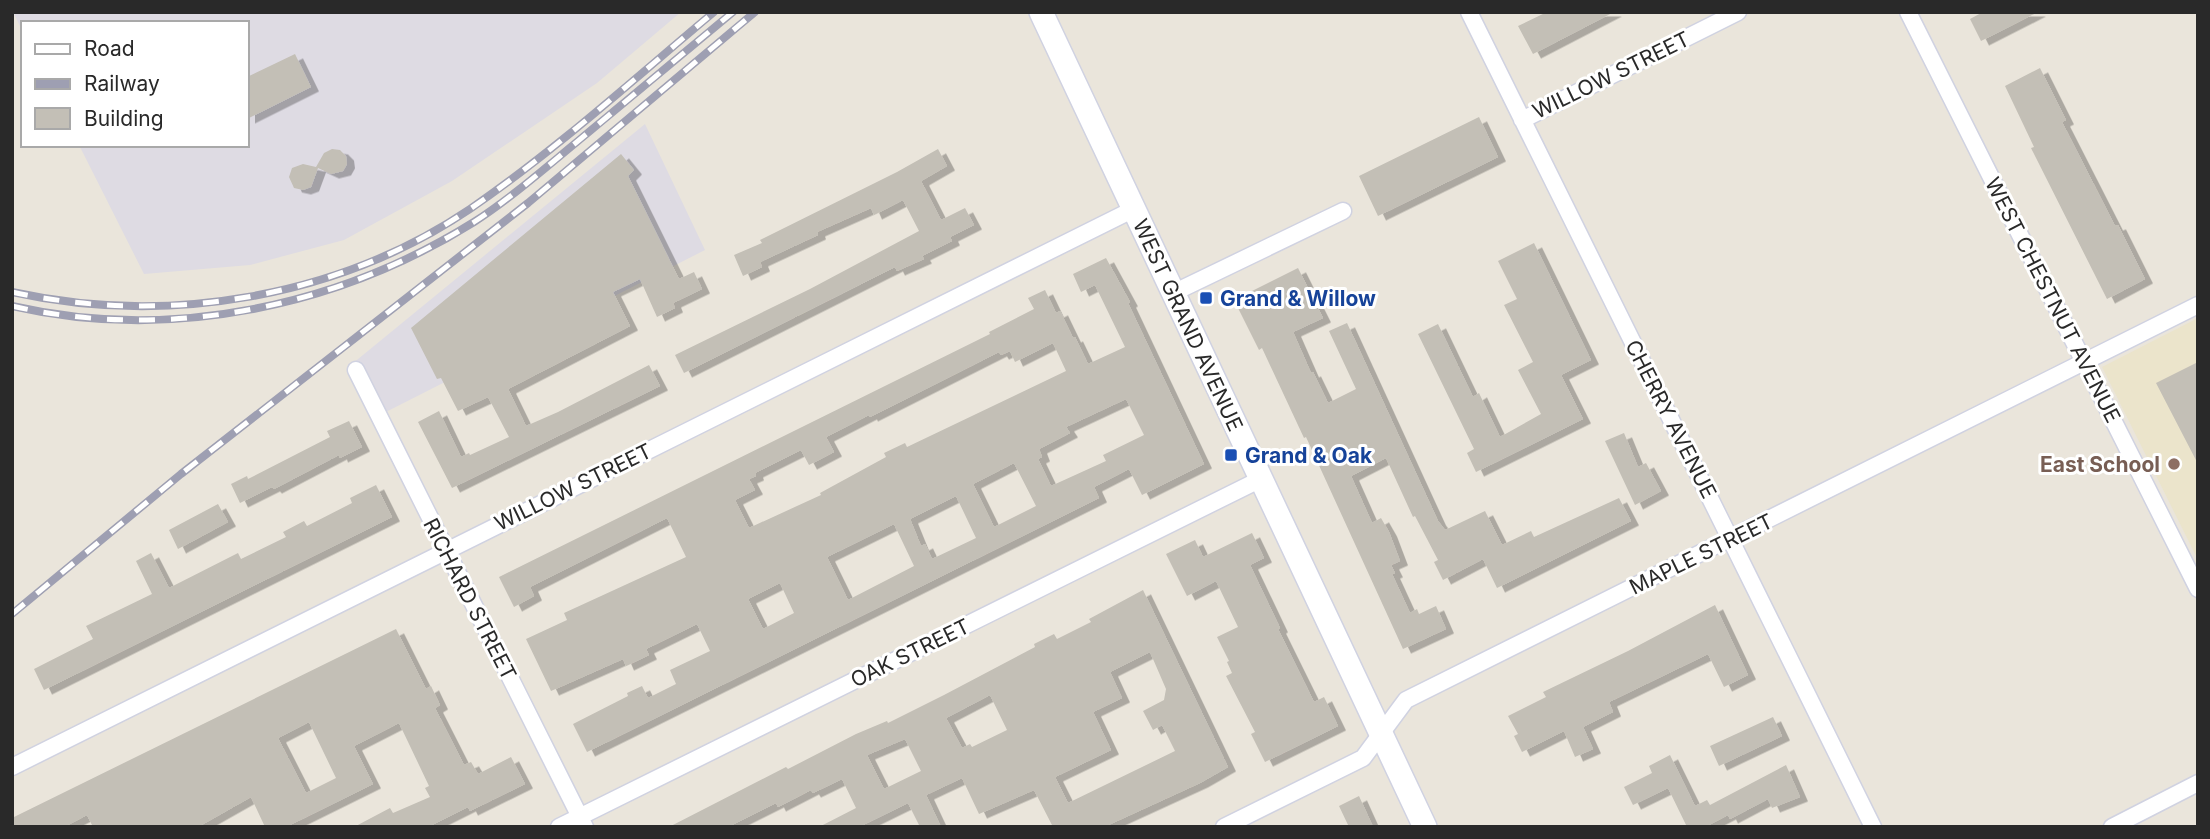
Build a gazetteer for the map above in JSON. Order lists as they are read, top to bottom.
{
  "streets": {
    "main road": ["WEST GRAND AVENUE"],
    "street": [
      "WILLOW STREET",
      "WEST CHESTNUT AVENUE",
      "CHERRY AVENUE",
      "MAPLE STREET",
      "RICHARD STREET",
      "OAK STREET"
    ]
  },
  "crossings": [
    ["WILLOW STREET", "WEST GRAND AVENUE"],
    ["WILLOW STREET", "CHERRY AVENUE"],
    ["WILLOW STREET", "RICHARD STREET"],
    ["WEST CHESTNUT AVENUE", "MAPLE STREET"],
    ["WEST GRAND AVENUE", "MAPLE STREET"],
    ["WEST GRAND AVENUE", "OAK STREET"],
    ["CHERRY AVENUE", "MAPLE STREET"],
    ["RICHARD STREET", "OAK STREET"]
  ],
  "places": {
    "transit": ["Grand & Willow", "Grand & Oak"],
    "other": ["East School"]
  },
  "legend": ["Road", "Railway", "Building"]
}
